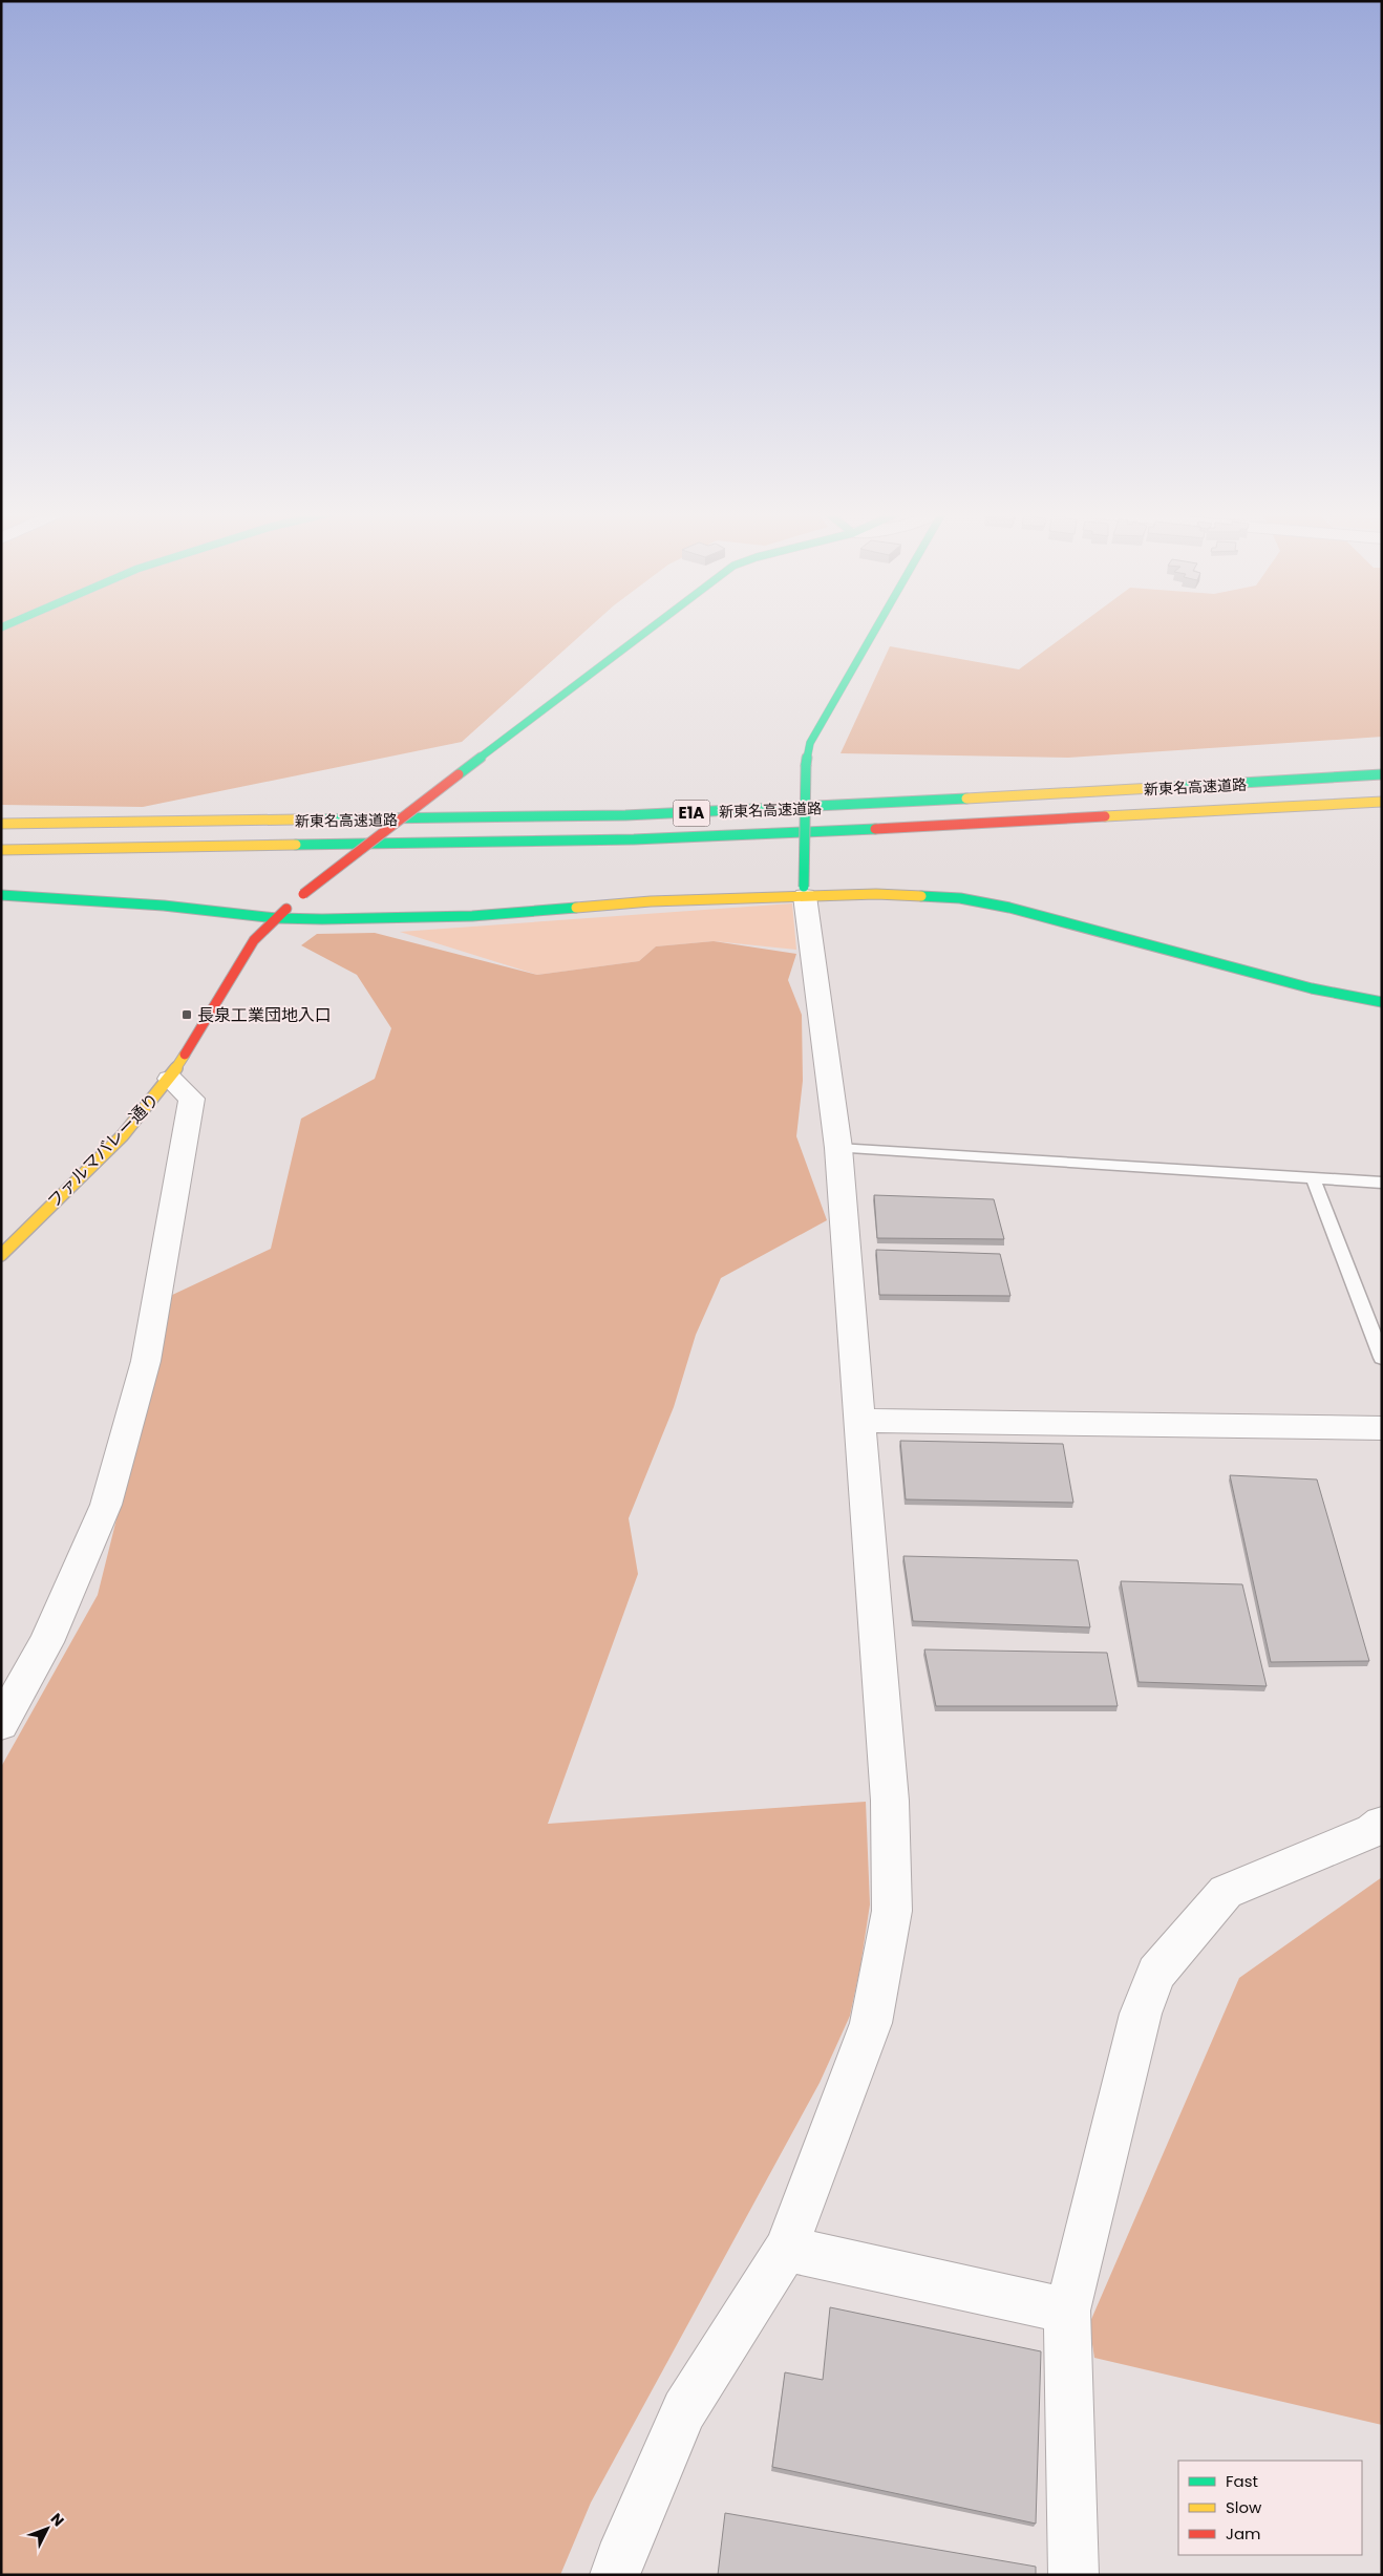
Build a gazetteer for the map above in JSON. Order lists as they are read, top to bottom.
{
  "streets": {
    "main road": ["新東名高速道路", "E1A", "ファルマバレー通り"]
  },
  "places": {
    "transit": ["長泉工業団地入口"]
  },
  "legend": ["Fast", "Slow", "Jam"],
  "north": "top right"
}
